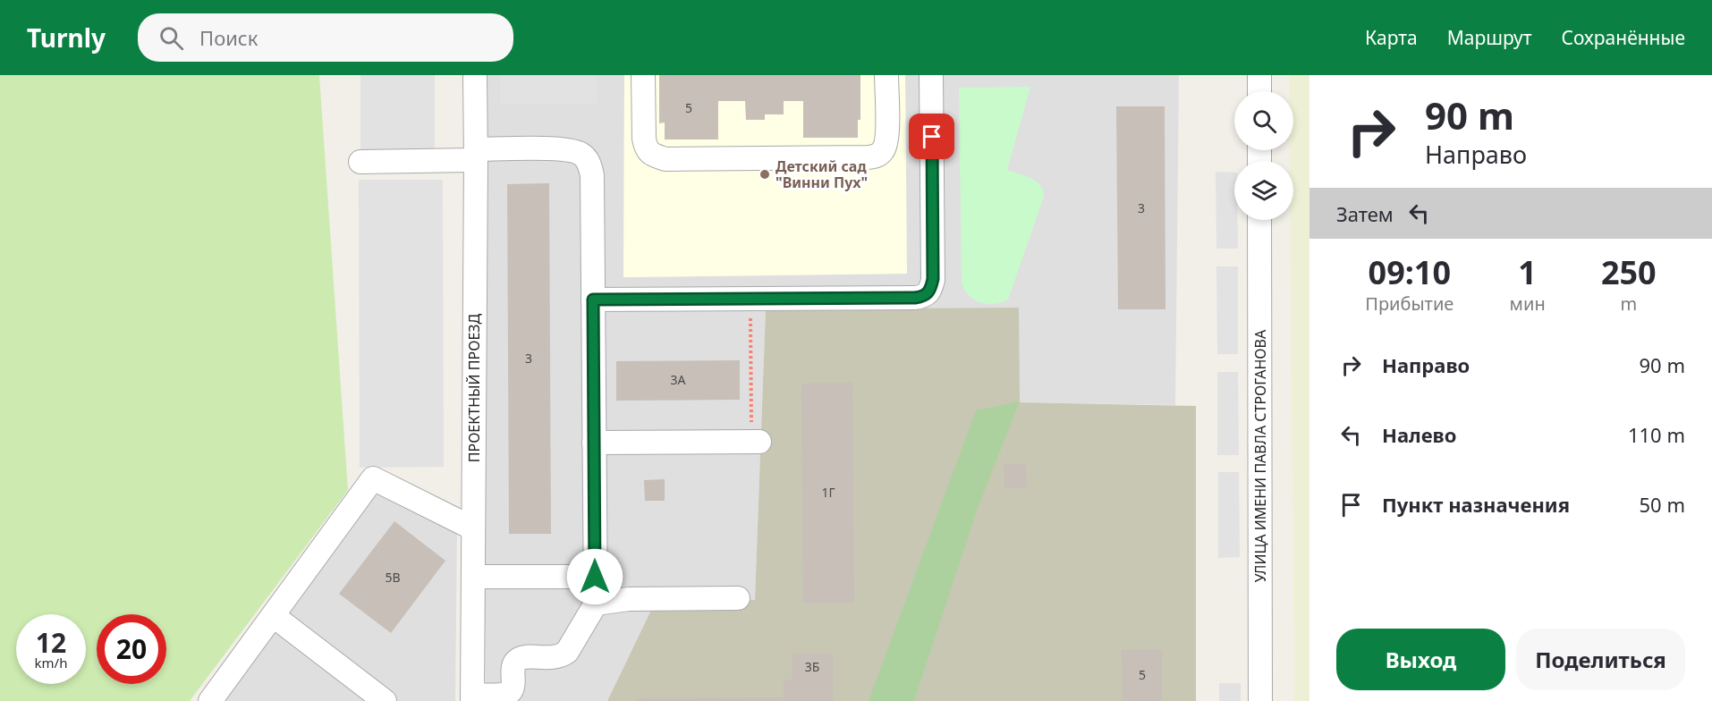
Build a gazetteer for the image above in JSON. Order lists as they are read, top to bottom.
{
  "streets": {
    "street": ["ПРОЕКТНЫЙ ПРОЕЗД", "УЛИЦА ИМЕНИ ПАВЛА СТРОГАНОВА"]
  },
  "places": ["Детский сад \"Винни Пух\""],
  "house_numbers": [
    "5",
    "3",
    "3",
    "3А",
    "1Г",
    "5В",
    "3Б",
    "5"
  ],
  "page": {
    "header": "Turnly",
    "search": "Поиск",
    "nav": ["Карта", "Маршрут", "Сохранённые"],
    "turn": ["90 m", "Направо"],
    "then": "Затем",
    "eta": [
      "09:10",
      "Прибытие",
      "1",
      "мин",
      "250",
      "m"
    ],
    "list": [
      {
        "name": "Направо",
        "value": "90 m"
      },
      {
        "name": "Налево",
        "value": "110 m"
      },
      {
        "name": "Пункт назначения",
        "value": "50 m"
      }
    ],
    "speed": "12 km/h",
    "limit": "20",
    "buttons": ["Выход", "Поделиться"]
  }
}
